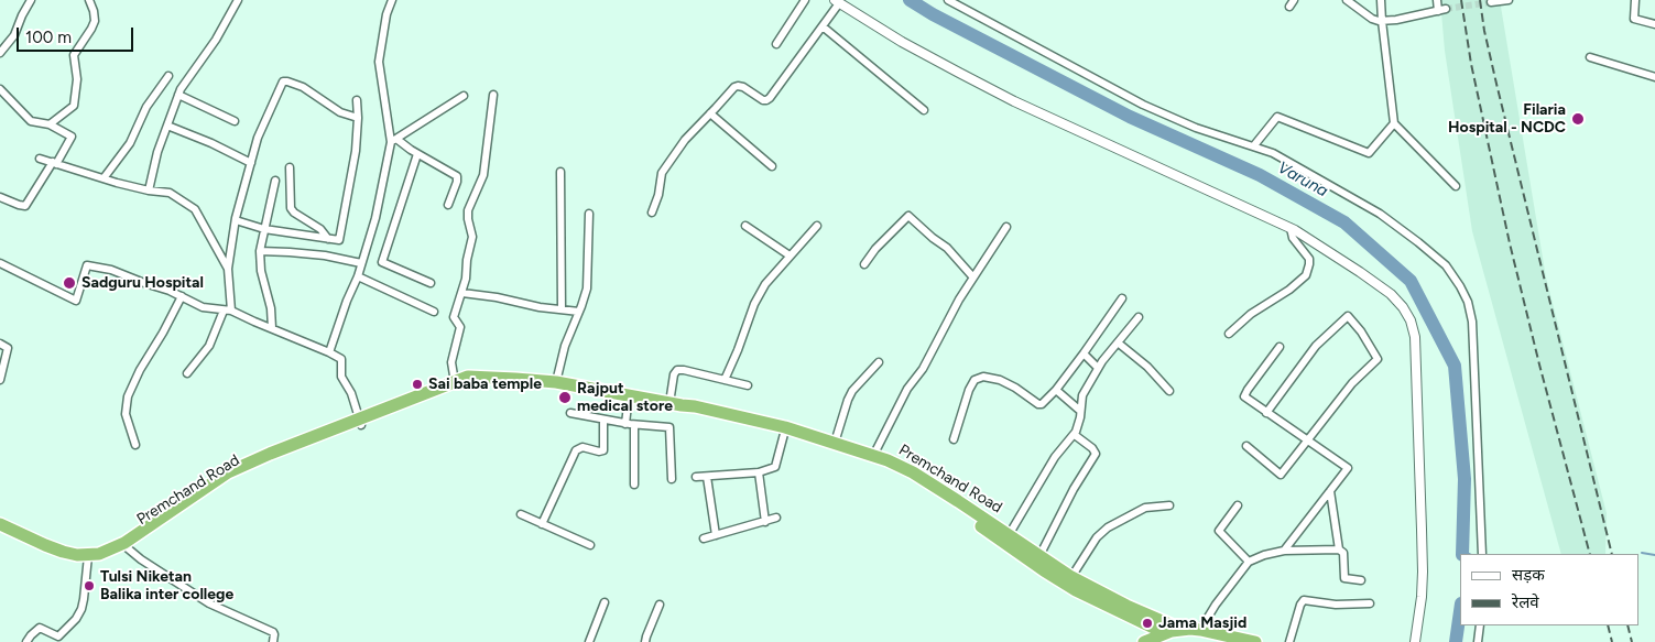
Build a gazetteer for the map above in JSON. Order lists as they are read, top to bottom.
{
  "streets": {
    "highway": ["Premchand Road"]
  },
  "water": ["Varuna"],
  "places": [
    "Filaria Hospital - NCDC",
    "Sadguru Hospital",
    "Sai baba temple",
    "Rajput medical store",
    "Tulsi Niketan Balika inter college",
    "Jama Masjid"
  ],
  "legend": ["सड़क", "रेलवे"],
  "scale_bar": "100 m"
}
